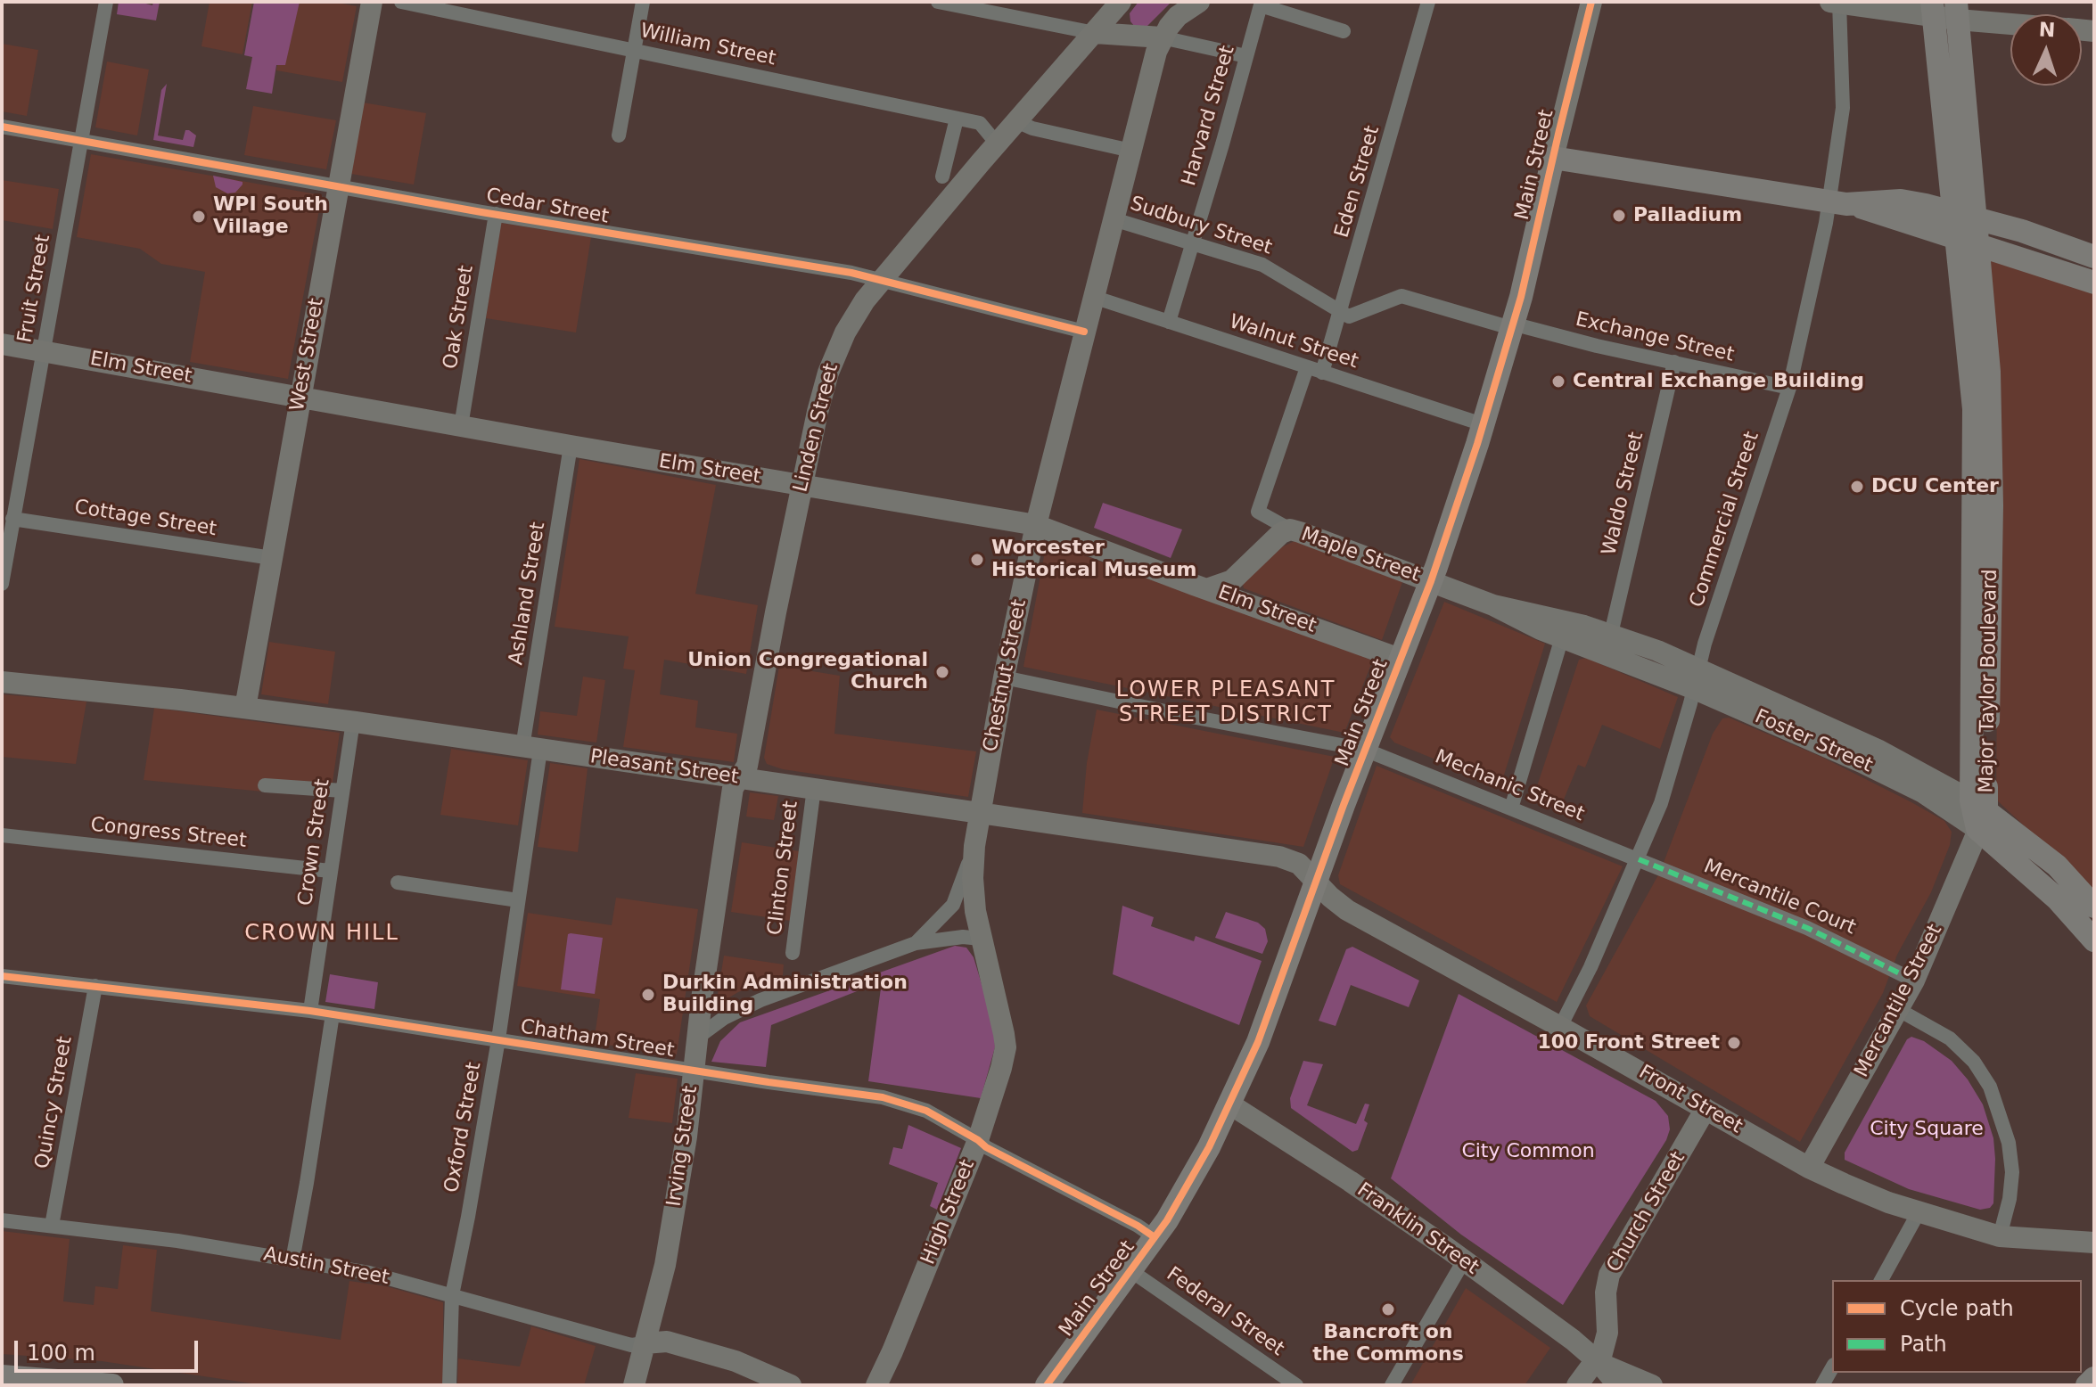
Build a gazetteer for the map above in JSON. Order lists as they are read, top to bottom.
{
  "streets": {
    "main road": [
      "Main Street",
      "West Street",
      "Elm Street",
      "Linden Street",
      "Maple Street",
      "Chestnut Street",
      "Major Taylor Boulevard",
      "Foster Street",
      "Pleasant Street",
      "Mercantile Street",
      "Front Street",
      "Irving Street",
      "High Street",
      "Church Street",
      "Franklin Street",
      "Austin Street"
    ],
    "street": [
      "William Street",
      "Harvard Street",
      "Eden Street",
      "Cedar Street",
      "Sudbury Street",
      "Fruit Street",
      "Oak Street",
      "Exchange Street",
      "Walnut Street",
      "Waldo Street",
      "Cottage Street",
      "Commercial Street",
      "Ashland Street",
      "Mechanic Street",
      "Congress Street",
      "Crown Street",
      "Clinton Street",
      "Mercantile Court",
      "Chatham Street",
      "Quincy Street",
      "Oxford Street",
      "Federal Street"
    ]
  },
  "crossings": [
    ["William Street", "Linden Street"],
    ["Harvard Street", "Sudbury Street"],
    ["Harvard Street", "Walnut Street"],
    ["Main Street", "Exchange Street"],
    ["Main Street", "Walnut Street"],
    ["Main Street", "Elm Street"],
    ["Main Street", "Maple Street"],
    ["Main Street", "Foster Street"],
    ["Main Street", "Pleasant Street"],
    ["Main Street", "Mechanic Street"],
    ["Main Street", "Chatham Street"],
    ["Main Street", "Front Street"],
    ["Main Street", "Franklin Street"],
    ["Main Street", "Federal Street"],
    ["Eden Street", "Sudbury Street"],
    ["Eden Street", "Walnut Street"],
    ["Cedar Street", "Fruit Street"],
    ["Cedar Street", "Oak Street"],
    ["Cedar Street", "West Street"],
    ["Cedar Street", "Linden Street"],
    ["Cedar Street", "Chestnut Street"],
    ["Sudbury Street", "Chestnut Street"],
    ["Fruit Street", "Elm Street"],
    ["Fruit Street", "Cottage Street"],
    ["Oak Street", "Elm Street"],
    ["Exchange Street", "Waldo Street"],
    ["Exchange Street", "Commercial Street"],
    ["Walnut Street", "Maple Street"],
    ["Walnut Street", "Chestnut Street"],
    ["West Street", "Elm Street"],
    ["West Street", "Cottage Street"],
    ["West Street", "Pleasant Street"],
    ["Elm Street", "Linden Street"],
    ["Elm Street", "Maple Street"],
    ["Elm Street", "Ashland Street"],
    ["Elm Street", "Chestnut Street"],
    ["Linden Street", "Pleasant Street"],
    ["Linden Street", "Irving Street"],
    ["Waldo Street", "Foster Street"],
    ["Commercial Street", "Foster Street"],
    ["Commercial Street", "Mechanic Street"],
    ["Commercial Street", "Mercantile Court"],
    ["Commercial Street", "Front Street"],
    ["Maple Street", "Foster Street"],
    ["Ashland Street", "Pleasant Street"],
    ["Ashland Street", "Oxford Street"],
    ["Chestnut Street", "Pleasant Street"],
    ["Chestnut Street", "Mechanic Street"],
    ["Chestnut Street", "Irving Street"],
    ["Chestnut Street", "High Street"],
    ["Major Taylor Boulevard", "Foster Street"],
    ["Major Taylor Boulevard", "Mercantile Street"],
    ["Foster Street", "Mercantile Street"],
    ["Pleasant Street", "Crown Street"],
    ["Pleasant Street", "Clinton Street"],
    ["Pleasant Street", "Front Street"],
    ["Pleasant Street", "Oxford Street"],
    ["Pleasant Street", "Irving Street"],
    ["Mechanic Street", "Mercantile Court"],
    ["Congress Street", "Crown Street"],
    ["Crown Street", "Chatham Street"],
    ["Mercantile Street", "Front Street"],
    ["Chatham Street", "Quincy Street"],
    ["Chatham Street", "Oxford Street"],
    ["Chatham Street", "Irving Street"],
    ["Chatham Street", "High Street"],
    ["Front Street", "Church Street"],
    ["Quincy Street", "Austin Street"],
    ["Oxford Street", "Austin Street"],
    ["Irving Street", "Austin Street"],
    ["Church Street", "Franklin Street"]
  ],
  "districts": ["LOWER PLEASANT STREET DISTRICT", "CROWN HILL"],
  "parks": ["City Square", "City Common"],
  "places": [
    "Palladium",
    "WPI South Village",
    "Central Exchange Building",
    "DCU Center",
    "Worcester Historical Museum",
    "Union Congregational Church",
    "Durkin Administration Building",
    "100 Front Street",
    "Bancroft on the Commons"
  ],
  "legend": ["Cycle path", "Path"],
  "scale_bar": "100 m",
  "north": "top"
}
